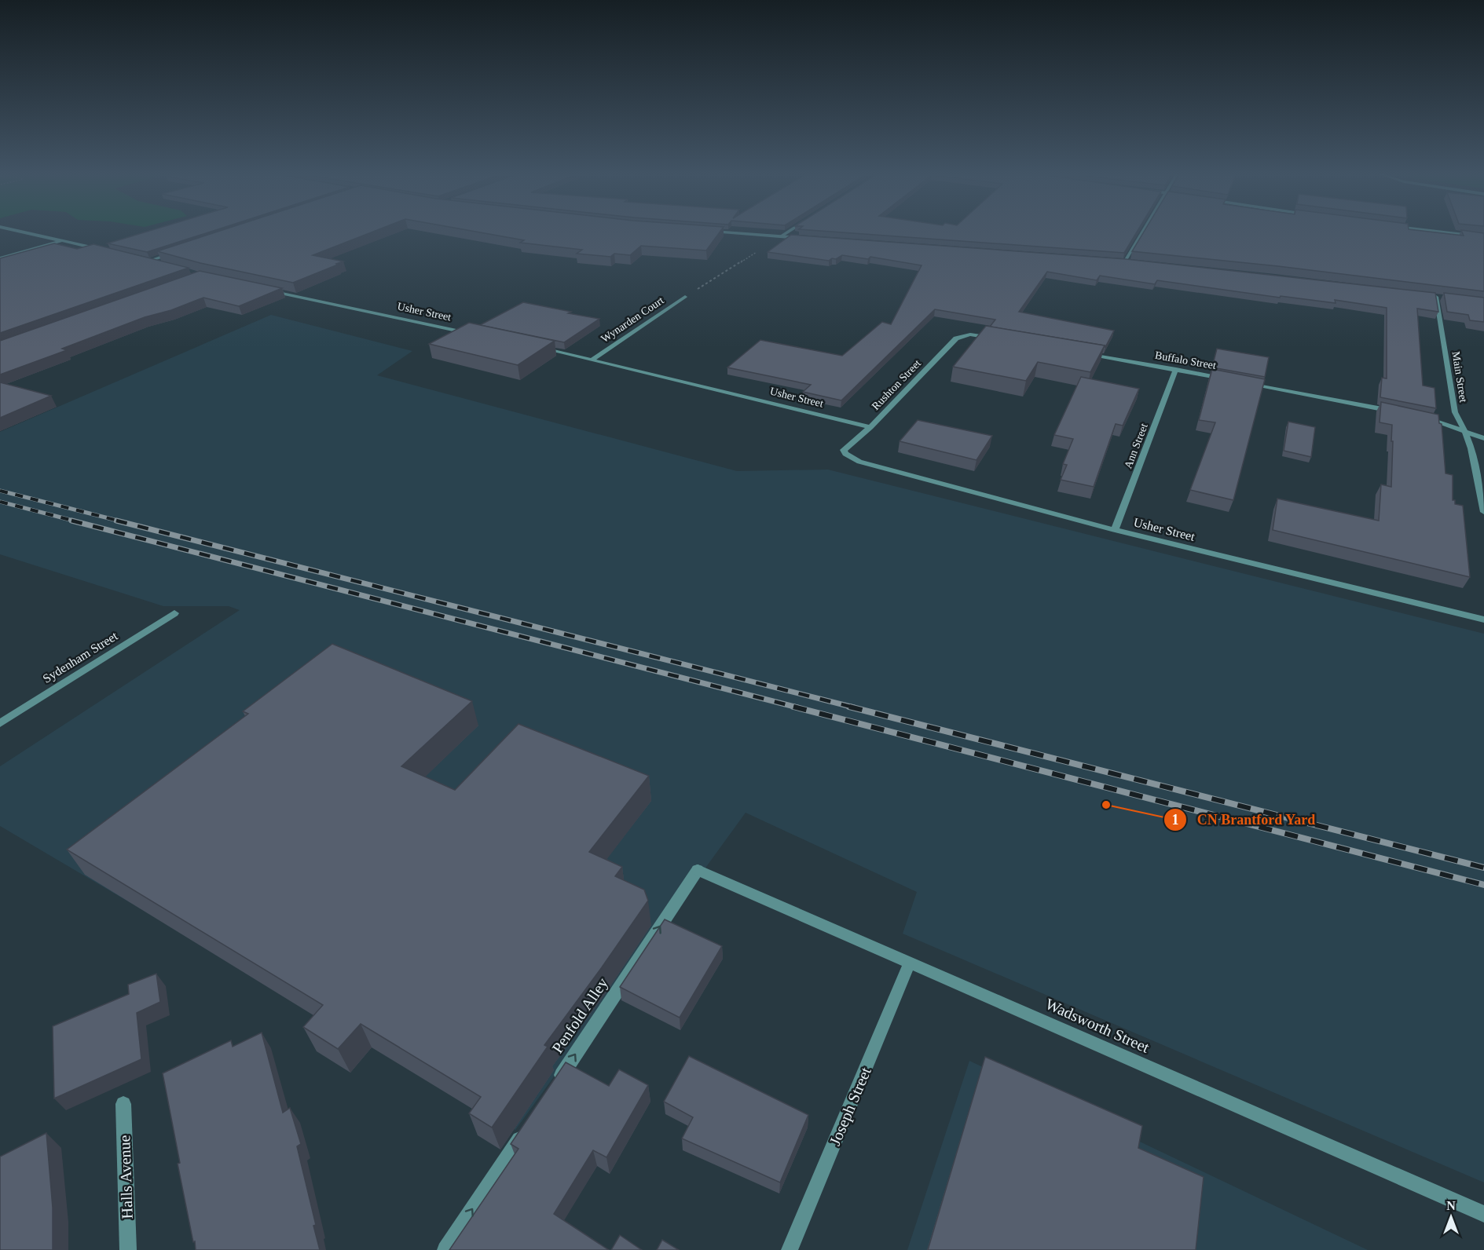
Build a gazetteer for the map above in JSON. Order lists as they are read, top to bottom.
{
  "streets": {
    "street": [
      "Usher Street",
      "Wynarden Court",
      "Buffalo Street",
      "Main Street",
      "Rushton Street",
      "Ann Street",
      "Sydenham Street",
      "Penfold Alley",
      "Wadsworth Street",
      "Joseph Street",
      "Halls Avenue"
    ]
  },
  "crossings": [
    ["Usher Street", "Wynarden Court"],
    ["Usher Street", "Rushton Street"],
    ["Usher Street", "Ann Street"],
    ["Buffalo Street", "Ann Street"],
    ["Penfold Alley", "Wadsworth Street"],
    ["Wadsworth Street", "Joseph Street"]
  ],
  "one_way": ["Penfold Alley"],
  "places": ["CN Brantford Yard"],
  "north": "top"
}
